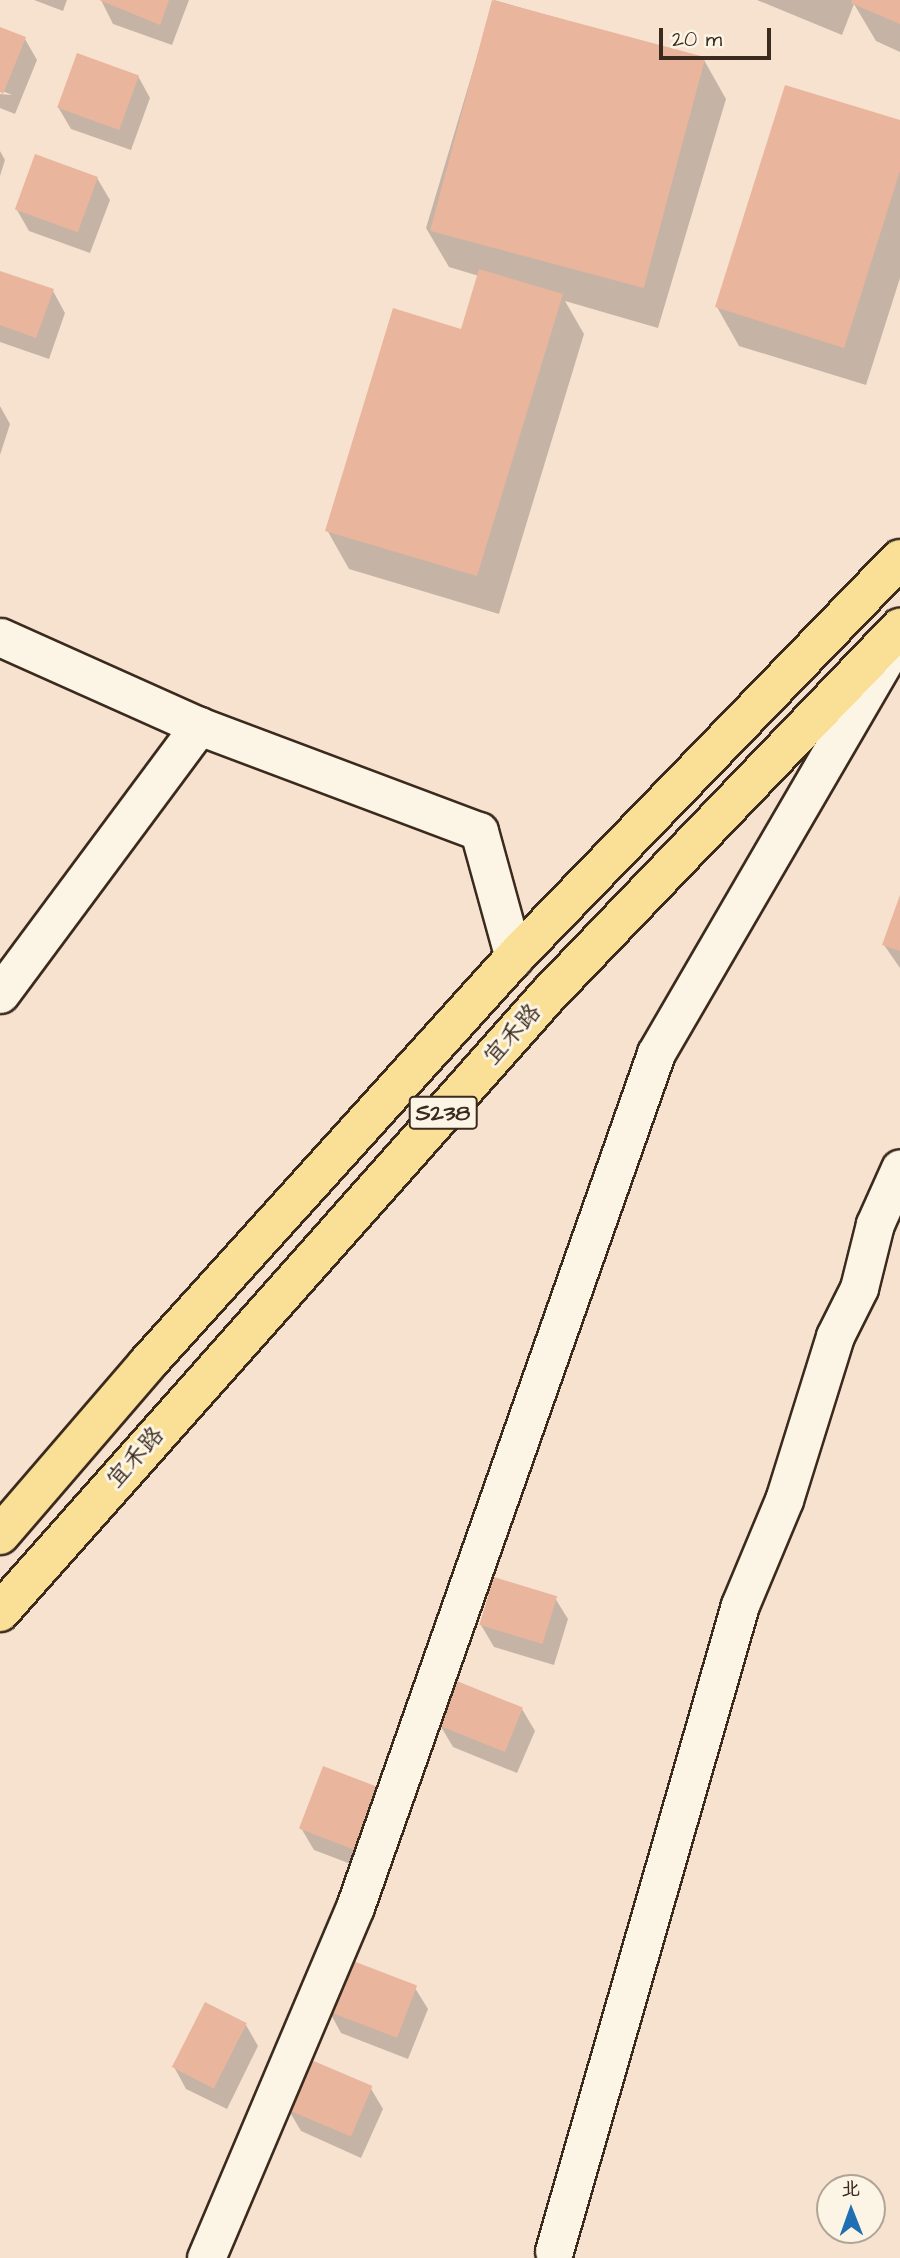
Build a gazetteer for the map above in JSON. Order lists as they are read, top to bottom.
{
  "streets": {
    "main road": ["宜禾路", "S238"]
  },
  "scale_bar": "20 m",
  "north": "top"
}
